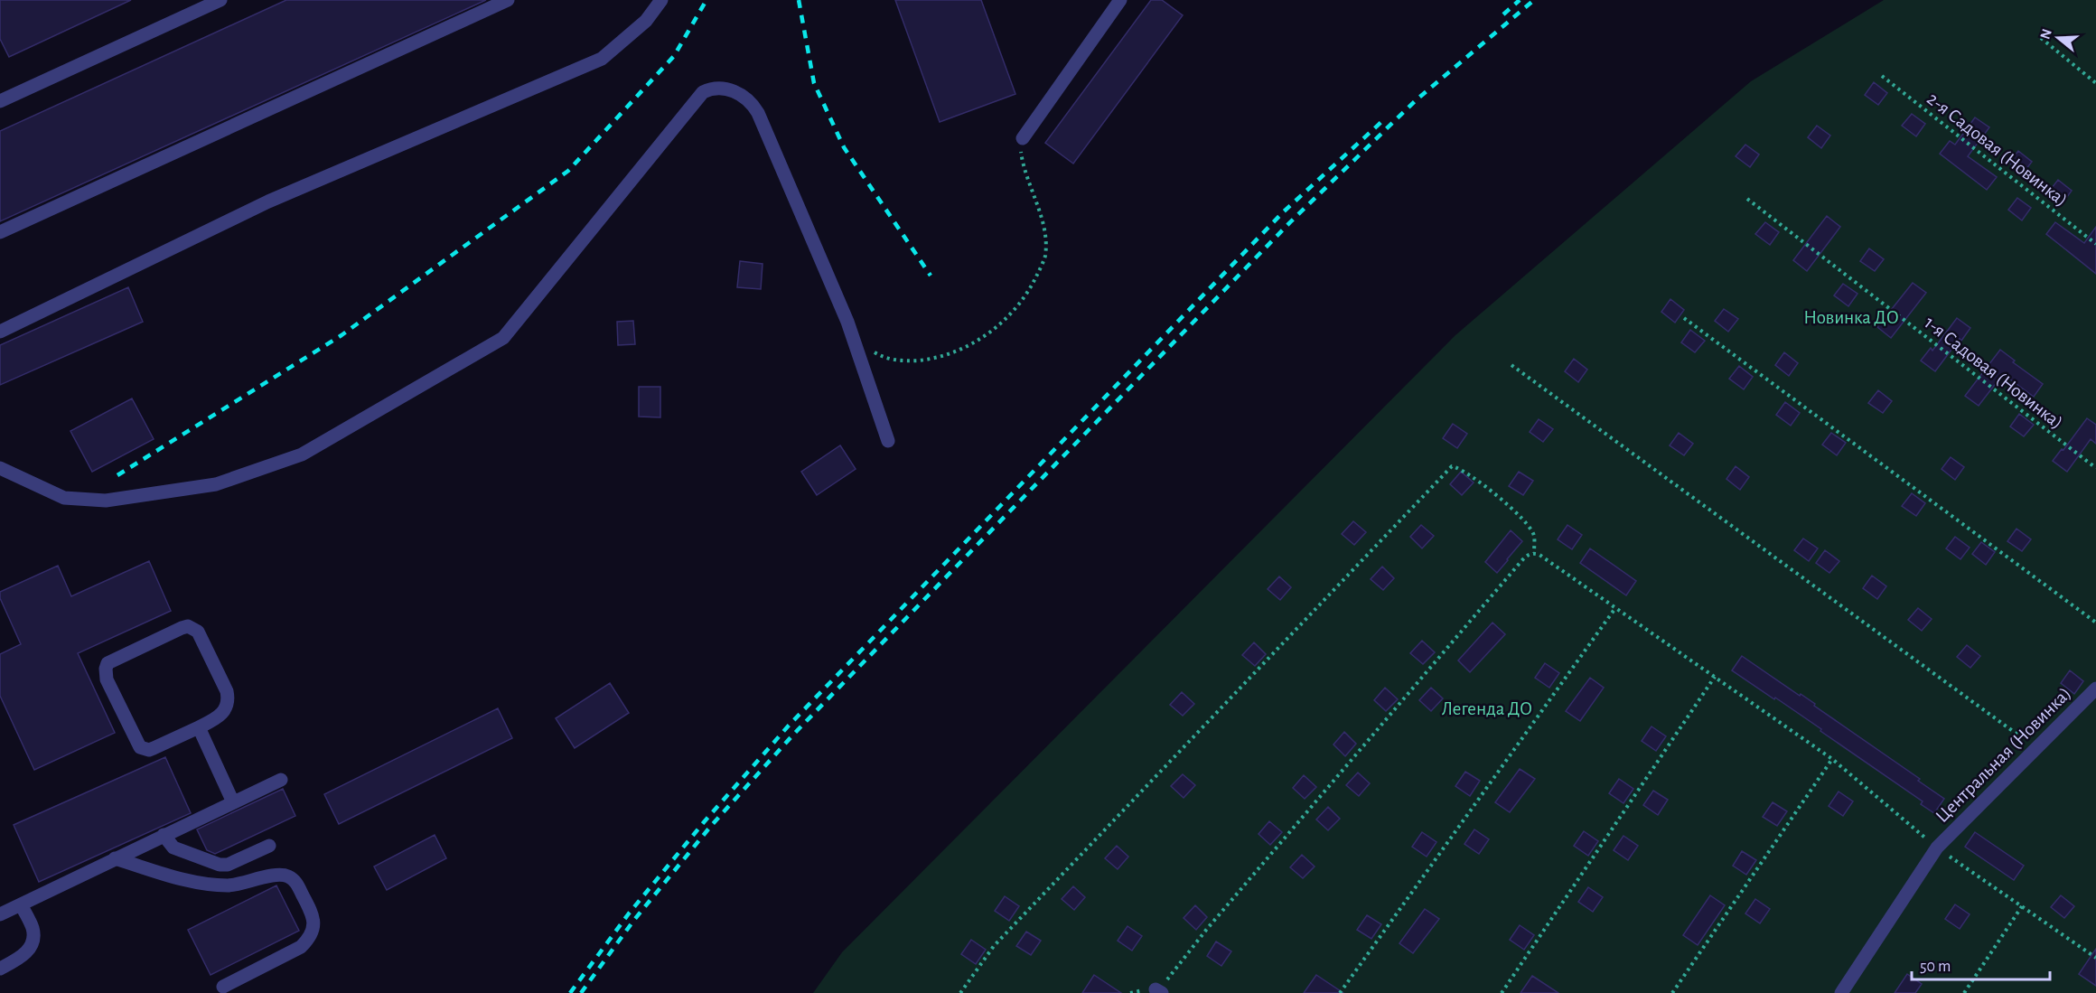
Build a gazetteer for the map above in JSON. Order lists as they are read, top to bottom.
{
  "streets": {
    "lane": ["Центральная (Новинка)"],
    "path": ["2-я Садовая (Новинка)", "1-я Садовая (Новинка)"]
  },
  "parks": ["Новинка ДО", "Легенда ДО"],
  "scale_bar": "50 m",
  "north": "left"
}
